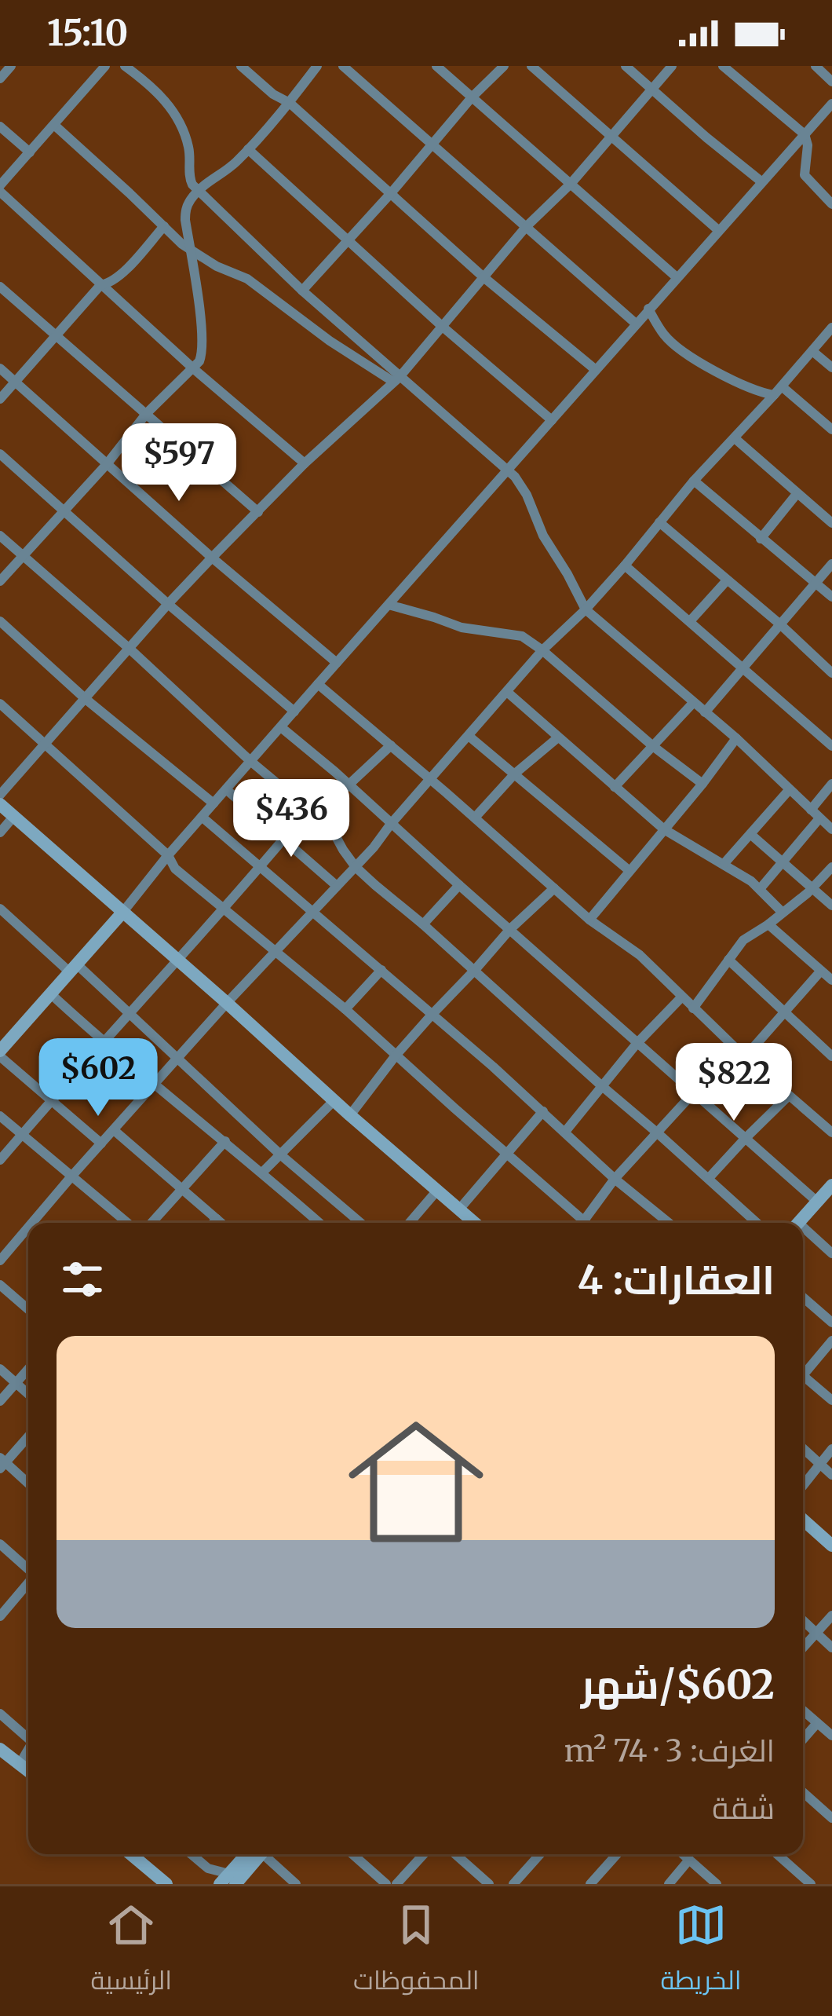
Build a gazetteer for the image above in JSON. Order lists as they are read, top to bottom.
{
  "page": {
    "status": "15:10",
    "price": [
      "$597",
      "$436",
      "$602",
      "$822"
    ],
    "heading": "العقارات: 4",
    "list": [
      {
        "name": "$602/شهر",
        "note": "الغرف: 3 · 74 m² · شقة"
      }
    ],
    "tabs": ["الخريطة", "المحفوظات", "الرئيسية"]
  }
}
